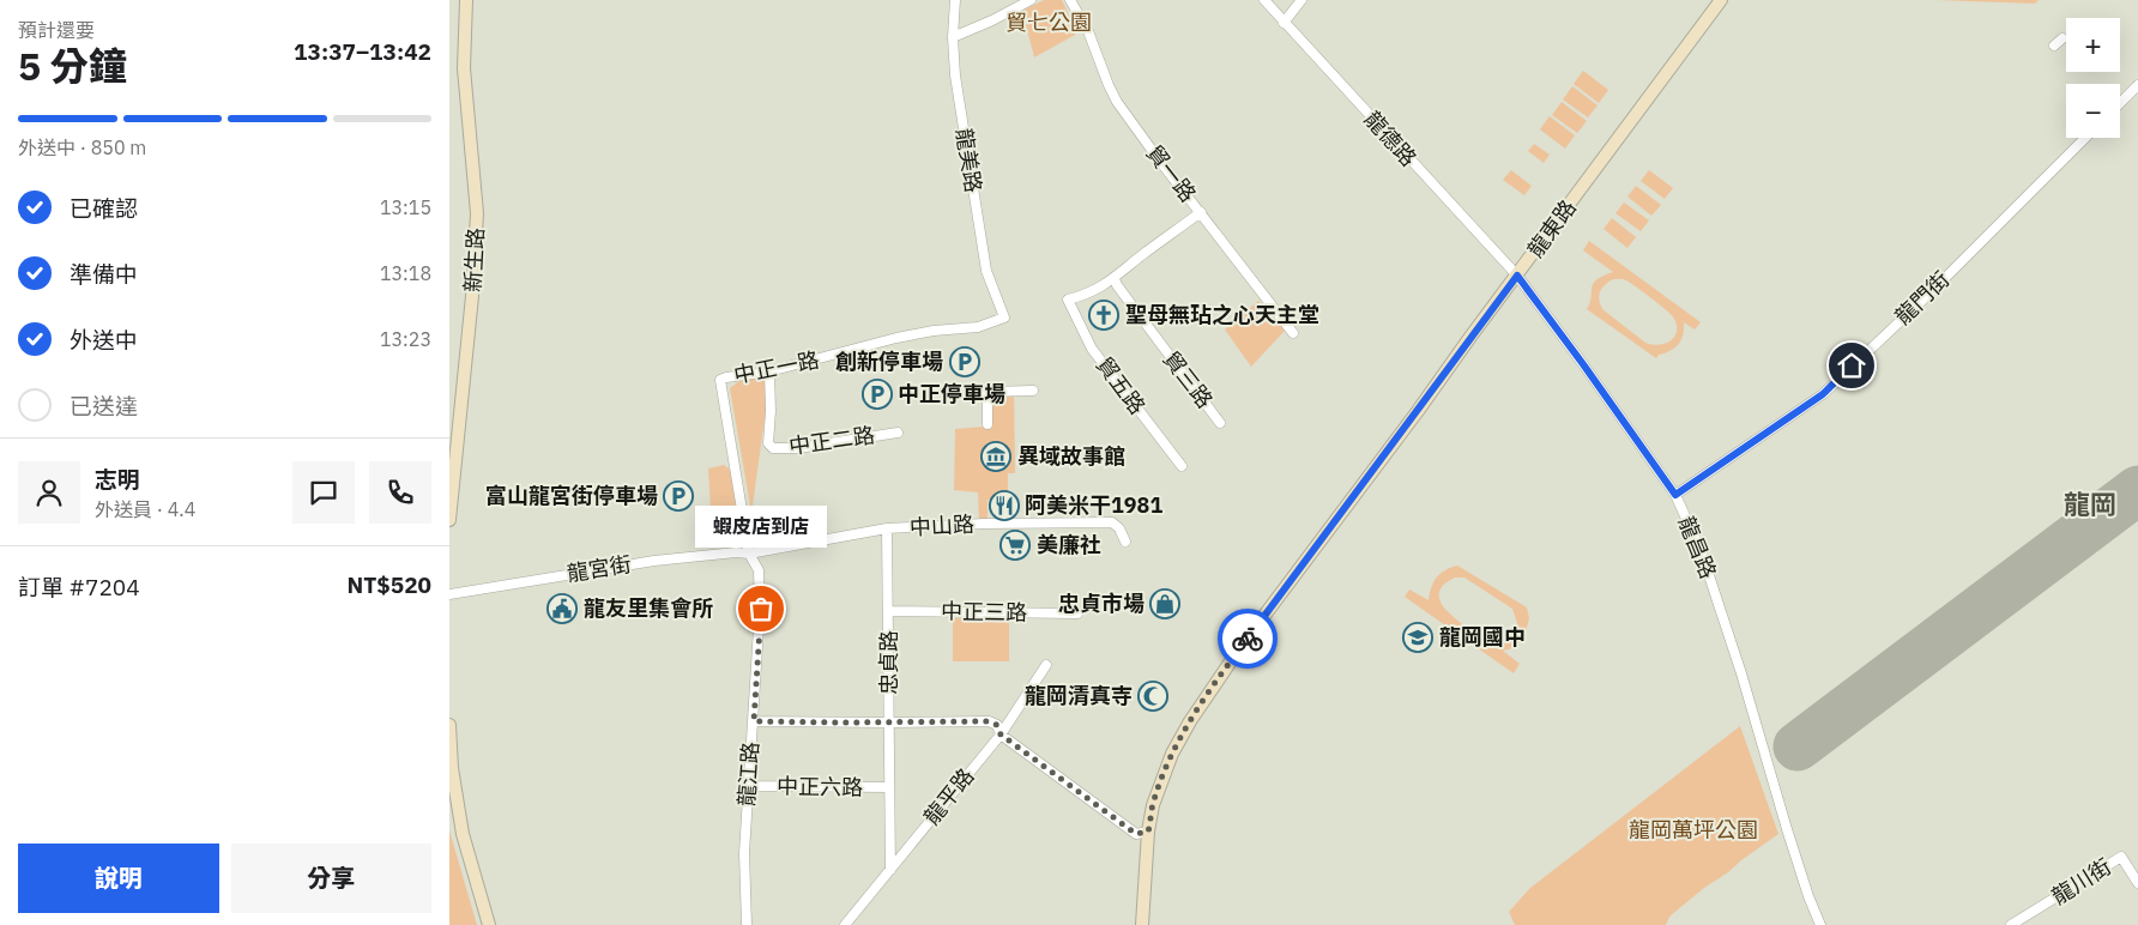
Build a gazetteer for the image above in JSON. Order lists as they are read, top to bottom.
{
  "streets": {
    "street": [
      "龍德路",
      "龍美路",
      "貿一路",
      "龍東路",
      "新生路",
      "龍門街",
      "中正一路",
      "貿三路",
      "貿五路",
      "中正二路",
      "中山路",
      "龍昌路",
      "龍宮街",
      "中正三路",
      "忠貞路",
      "龍江路",
      "中正六路",
      "龍平路",
      "龍川街"
    ]
  },
  "crossings": [
    ["龍德路", "龍東路"],
    ["龍德路", "龍昌路"],
    ["龍美路", "中正一路"],
    ["龍東路", "龍昌路"],
    ["龍門街", "龍昌路"],
    ["中正一路", "中正二路"],
    ["中正一路", "中山路"],
    ["中正一路", "龍宮街"],
    ["中正一路", "龍江路"],
    ["貿三路", "貿五路"],
    ["中山路", "龍宮街"],
    ["中山路", "忠貞路"],
    ["中山路", "龍江路"],
    ["龍宮街", "龍江路"],
    ["中正三路", "忠貞路"],
    ["忠貞路", "中正六路"],
    ["忠貞路", "龍平路"],
    ["龍江路", "中正六路"]
  ],
  "districts": ["龍岡"],
  "parks": ["貿七公園", "龍岡萬坪公園"],
  "places": {
    "church": ["聖母無玷之心天主堂"],
    "parking": ["創新停車場", "中正停車場", "富山龍宮街停車場"],
    "museum": ["異域故事館"],
    "restaurant": ["阿美米干1981"],
    "supermarket": ["美廉社"],
    "shop": ["忠貞市場"],
    "public building": ["龍友里集會所"],
    "other": ["蝦皮店到店"],
    "school or university": ["龍岡國中"],
    "mosque": ["龍岡清真寺"]
  },
  "page": {
    "heading": ["5 分鐘", "預計還要", "13:37–13:42"],
    "panel": [
      "志明",
      "外送員 · 4.4",
      "訂單 #7204",
      "NT$520"
    ],
    "map_buttons": ["+", "−"],
    "bar": "外送中 · 850 m",
    "list": [
      ["已確認", "13:15"],
      ["準備中", "13:18"],
      ["外送中", "13:23"],
      "已送達"
    ],
    "bubble": "蝦皮店到店",
    "buttons": ["說明", "分享"]
  }
}
